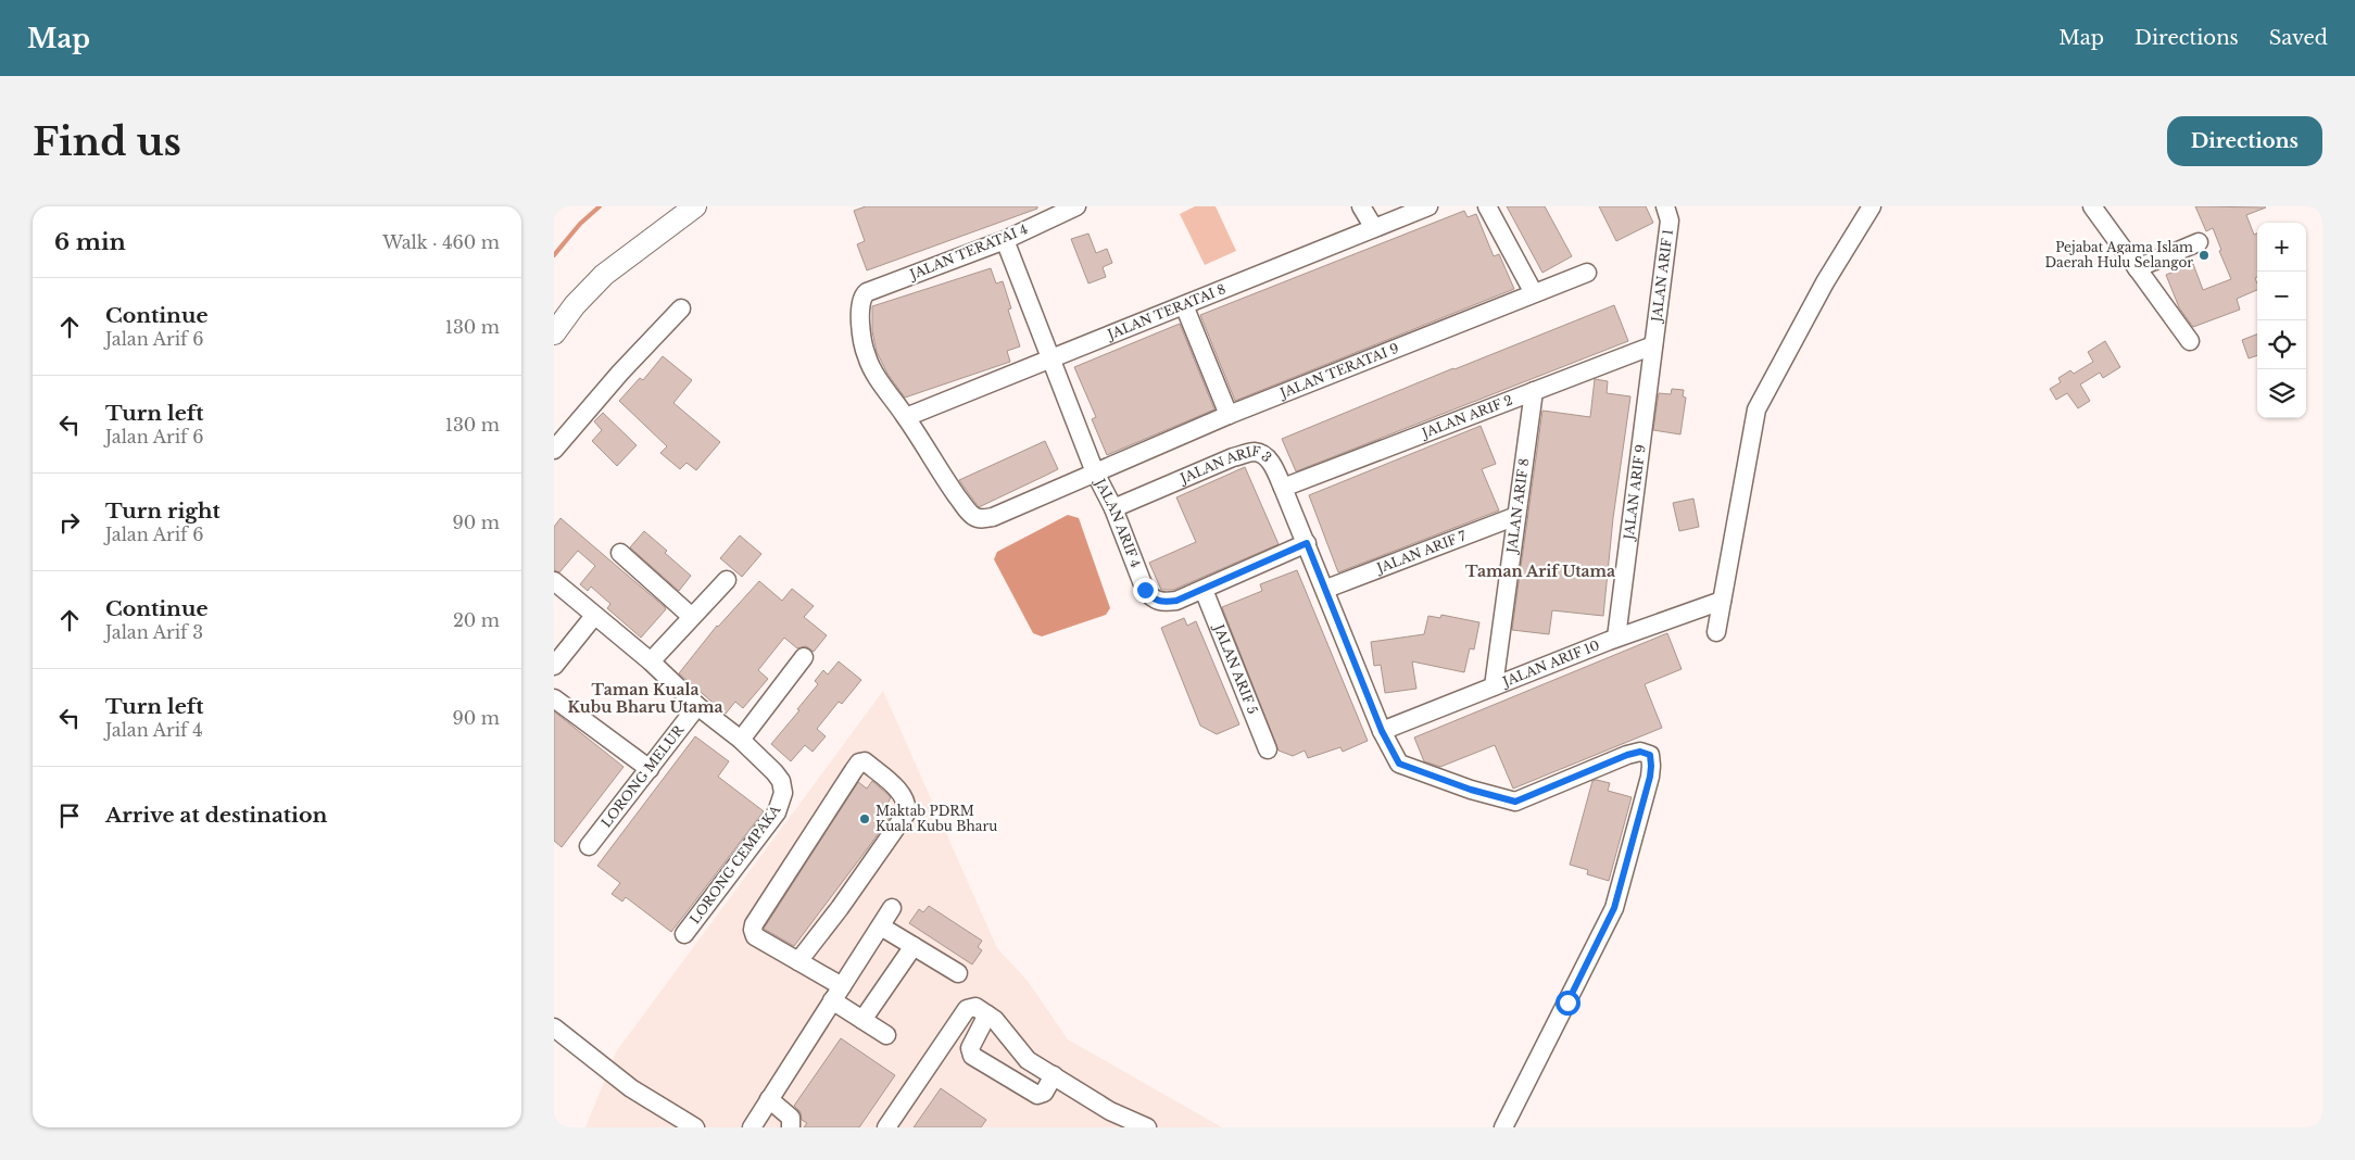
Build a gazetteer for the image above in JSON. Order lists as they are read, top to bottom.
{
  "streets": {
    "street": [
      "JALAN TERATAI 4",
      "JALAN ARIF 1",
      "JALAN TERATAI 8",
      "JALAN TERATAI 9",
      "JALAN ARIF 2",
      "JALAN ARIF 3",
      "JALAN ARIF 9",
      "JALAN ARIF 8",
      "JALAN ARIF 4",
      "JALAN ARIF 7",
      "JALAN ARIF 10",
      "JALAN ARIF 5",
      "LORONG MELUR",
      "LORONG CEMPAKA"
    ]
  },
  "crossings": [
    ["JALAN TERATAI 4", "JALAN TERATAI 8"],
    ["JALAN TERATAI 4", "JALAN TERATAI 9"],
    ["JALAN TERATAI 4", "JALAN ARIF 4"],
    ["JALAN ARIF 1", "JALAN ARIF 2"],
    ["JALAN ARIF 1", "JALAN ARIF 9"],
    ["JALAN TERATAI 8", "JALAN TERATAI 9"],
    ["JALAN TERATAI 8", "JALAN ARIF 4"],
    ["JALAN TERATAI 9", "JALAN ARIF 4"],
    ["JALAN ARIF 2", "JALAN ARIF 3"],
    ["JALAN ARIF 2", "JALAN ARIF 9"],
    ["JALAN ARIF 2", "JALAN ARIF 8"],
    ["JALAN ARIF 3", "JALAN ARIF 4"],
    ["JALAN ARIF 3", "JALAN ARIF 7"],
    ["JALAN ARIF 3", "JALAN ARIF 10"],
    ["JALAN ARIF 9", "JALAN ARIF 10"],
    ["JALAN ARIF 8", "JALAN ARIF 7"],
    ["JALAN ARIF 8", "JALAN ARIF 10"],
    ["JALAN ARIF 4", "JALAN ARIF 5"]
  ],
  "districts": ["Taman Arif Utama", "Taman Kuala Kubu Bharu Utama"],
  "places": ["Pejabat Agama Islam Daerah Hulu Selangor", "Maktab PDRM Kuala Kubu Bharu"],
  "page": {
    "header": "Map",
    "nav": ["Map", "Directions", "Saved"],
    "buttons": "Directions",
    "title": "Find us",
    "heading": ["6 min", "Walk · 460 m"],
    "map_buttons": ["+", "−"],
    "list": [
      ["Continue", "Jalan Arif 6", "130 m"],
      ["Turn left", "Jalan Arif 6", "130 m"],
      ["Turn right", "Jalan Arif 6", "90 m"],
      ["Continue", "Jalan Arif 3", "20 m"],
      ["Turn left", "Jalan Arif 4", "90 m"],
      "Arrive at destination"
    ]
  }
}
